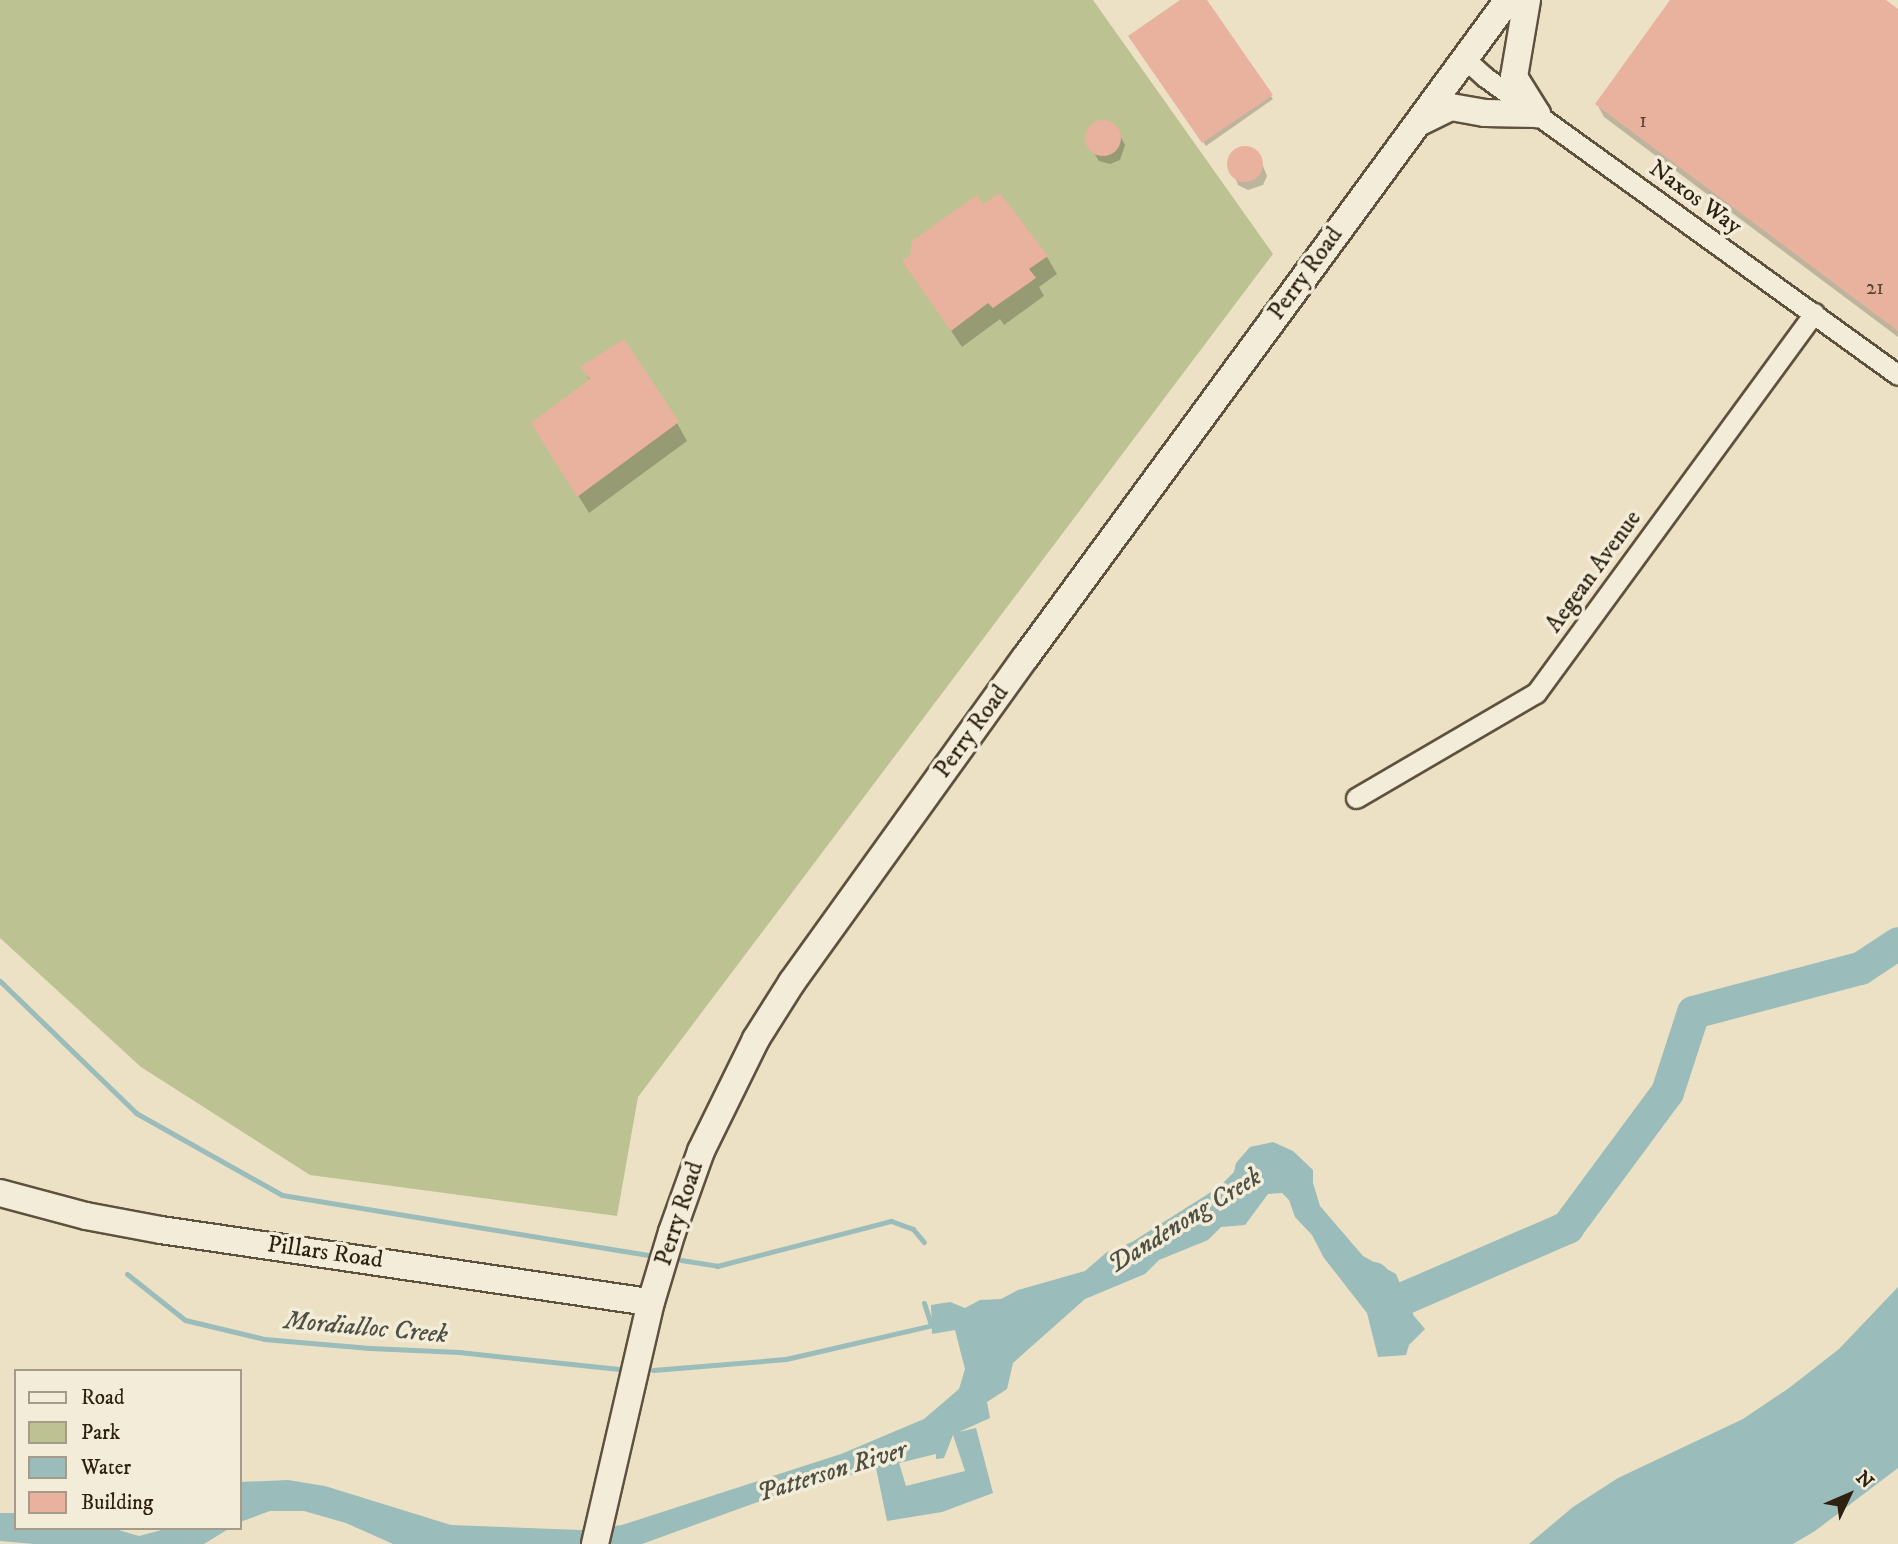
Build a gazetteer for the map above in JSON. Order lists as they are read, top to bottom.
{
  "streets": {
    "main road": ["Perry Road", "Pillars Road"],
    "street": ["Naxos Way", "Aegean Avenue"]
  },
  "crossings": [
    ["Naxos Way", "Perry Road"],
    ["Naxos Way", "Aegean Avenue"],
    ["Perry Road", "Pillars Road"]
  ],
  "water": ["Dandenong Creek", "Mordialloc Creek", "Patterson River"],
  "house_numbers": ["1", "21"],
  "legend": [
    "Road",
    "Park",
    "Water",
    "Building"
  ],
  "north": "top right"
}
